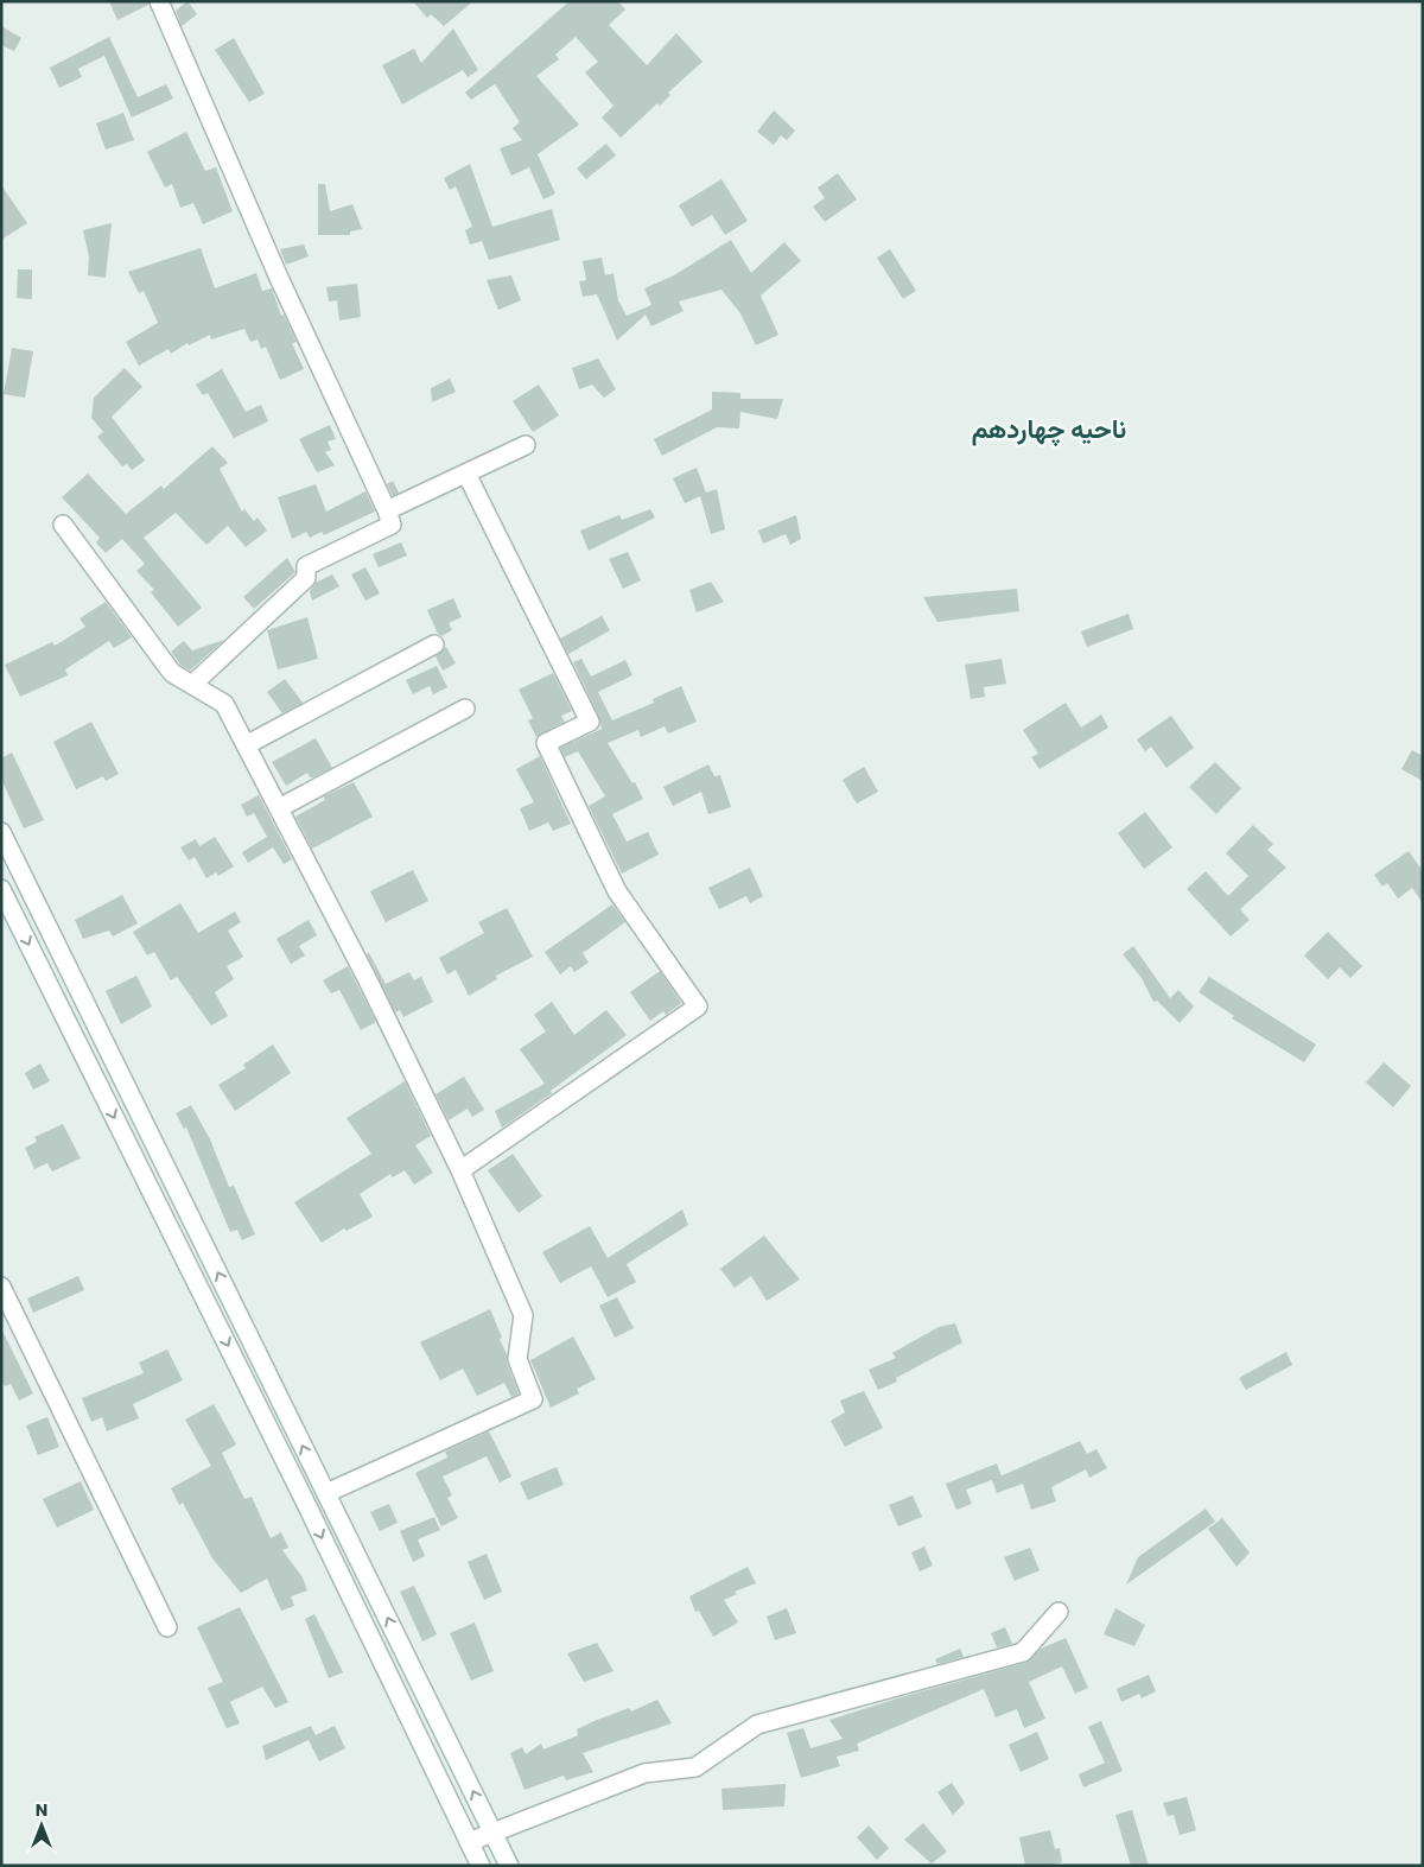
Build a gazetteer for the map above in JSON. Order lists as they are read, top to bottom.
{
  "districts": ["ناحیه چهاردهم"],
  "north": "top"
}
